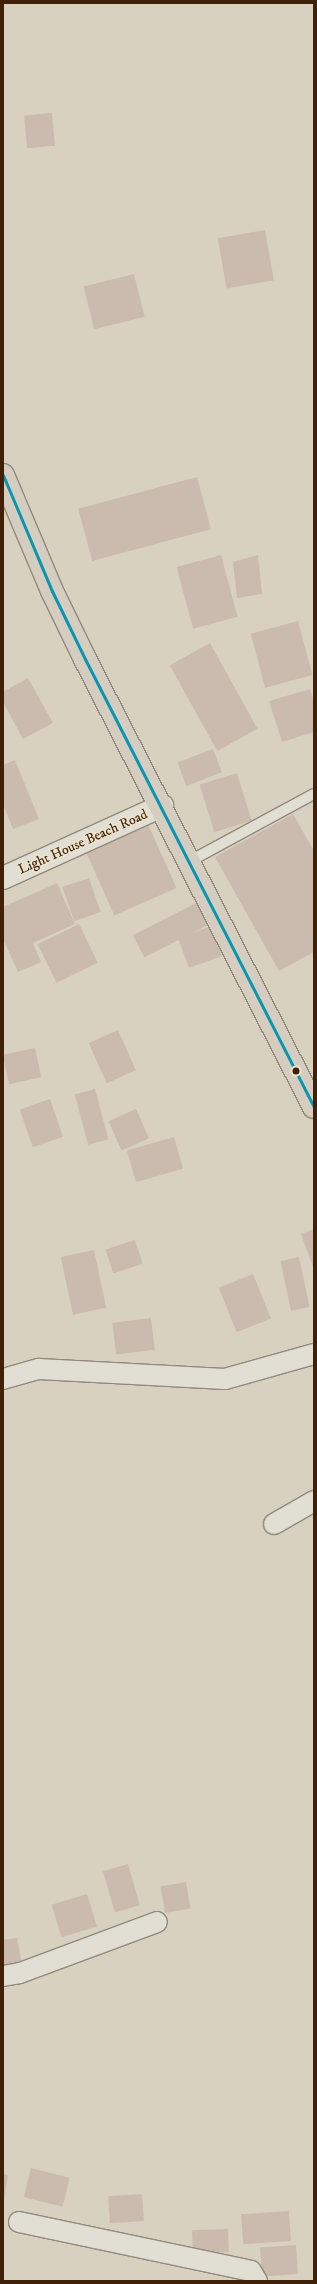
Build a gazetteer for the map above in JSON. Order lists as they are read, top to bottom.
{
  "streets": {
    "main road": ["Light House Beach Road"]
  }
}
